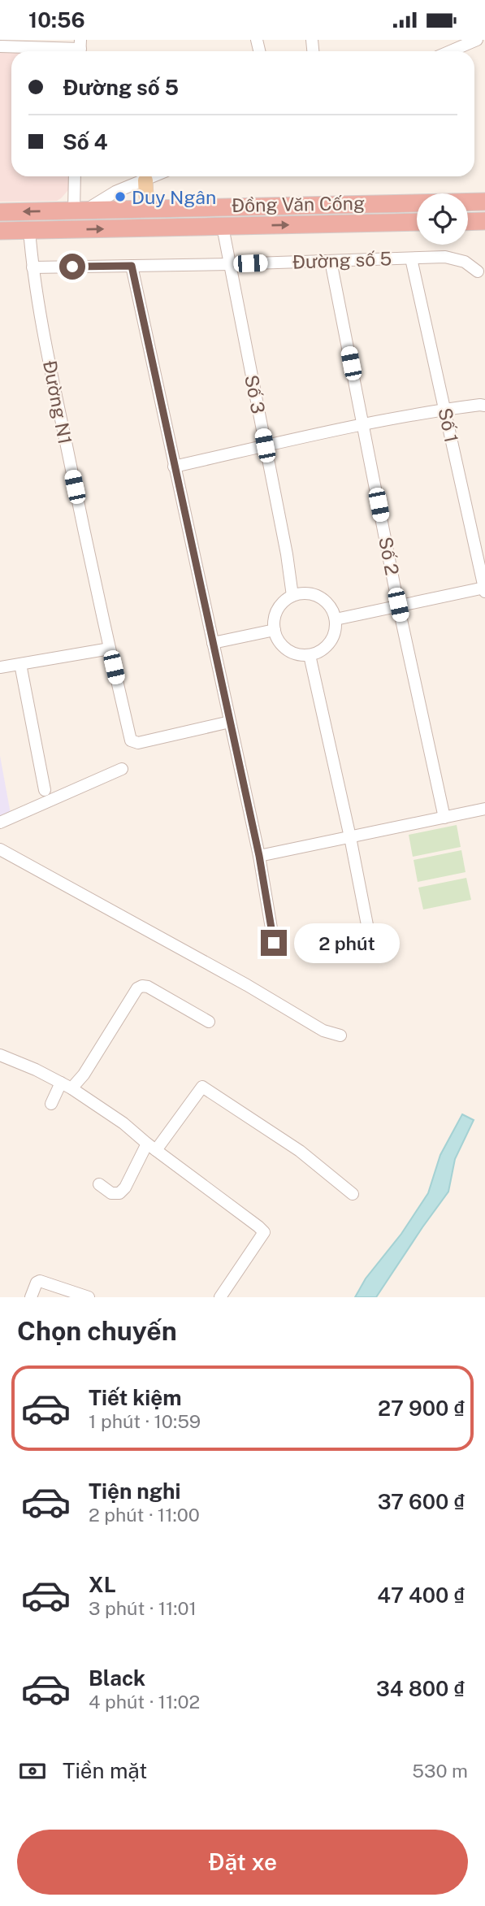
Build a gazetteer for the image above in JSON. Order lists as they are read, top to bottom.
{
  "streets": {
    "highway": ["Đồng Văn Cống"],
    "street": [
      "Đường số 5",
      "Số 3",
      "Đường N1",
      "Số 1",
      "Số 2"
    ]
  },
  "crossings": [
    ["Đồng Văn Cống", "Số 3"],
    ["Đồng Văn Cống", "Đường N1"],
    ["Đường số 5", "Số 3"],
    ["Đường số 5", "Đường N1"],
    ["Đường số 5", "Số 1"],
    ["Đường số 5", "Số 2"]
  ],
  "places": ["Duy Ngân"],
  "page": {
    "status": "10:56",
    "banner": ["Đường số 5", "Số 4"],
    "bubble": "2 phút",
    "heading": "Chọn chuyến",
    "list": [
      {
        "name": "Tiết kiệm",
        "note": "1 phút · 10:59",
        "value": "27 900 ₫"
      },
      {
        "name": "Tiện nghi",
        "note": "2 phút · 11:00",
        "value": "37 600 ₫"
      },
      {
        "name": "XL",
        "note": "3 phút · 11:01",
        "value": "47 400 ₫"
      },
      {
        "name": "Black",
        "note": "4 phút · 11:02",
        "value": "34 800 ₫"
      }
    ],
    "pay": ["Tiền mặt", "530 m"],
    "buttons": "Đặt xe"
  }
}
